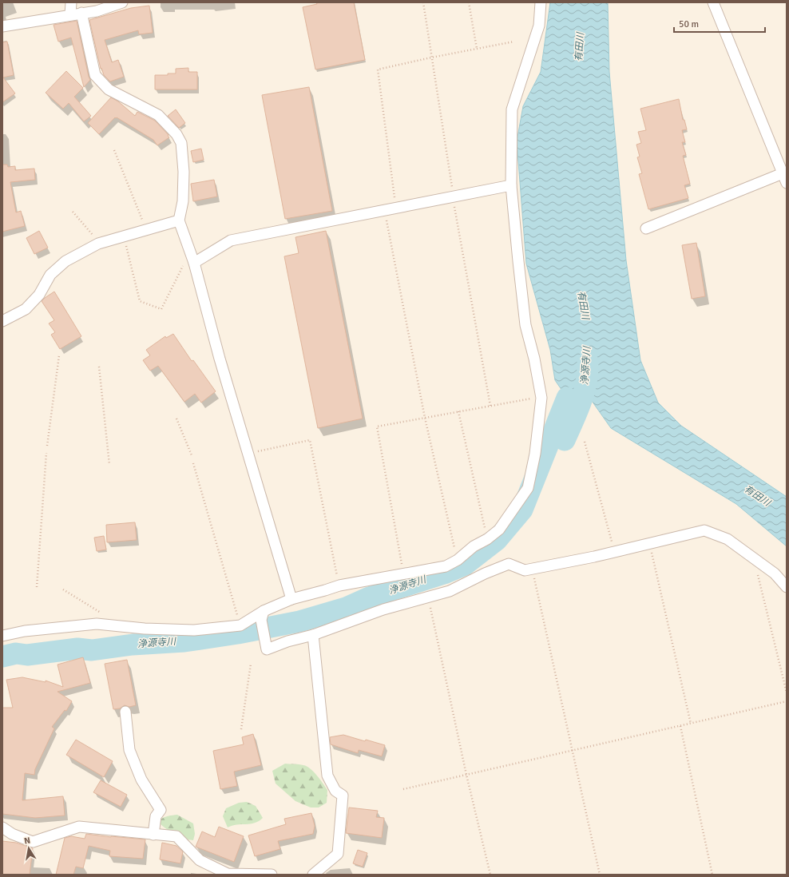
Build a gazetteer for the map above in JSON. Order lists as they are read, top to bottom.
{
  "water": ["有田川", "浄源寺川"],
  "scale_bar": "50 m",
  "north": "top"
}
